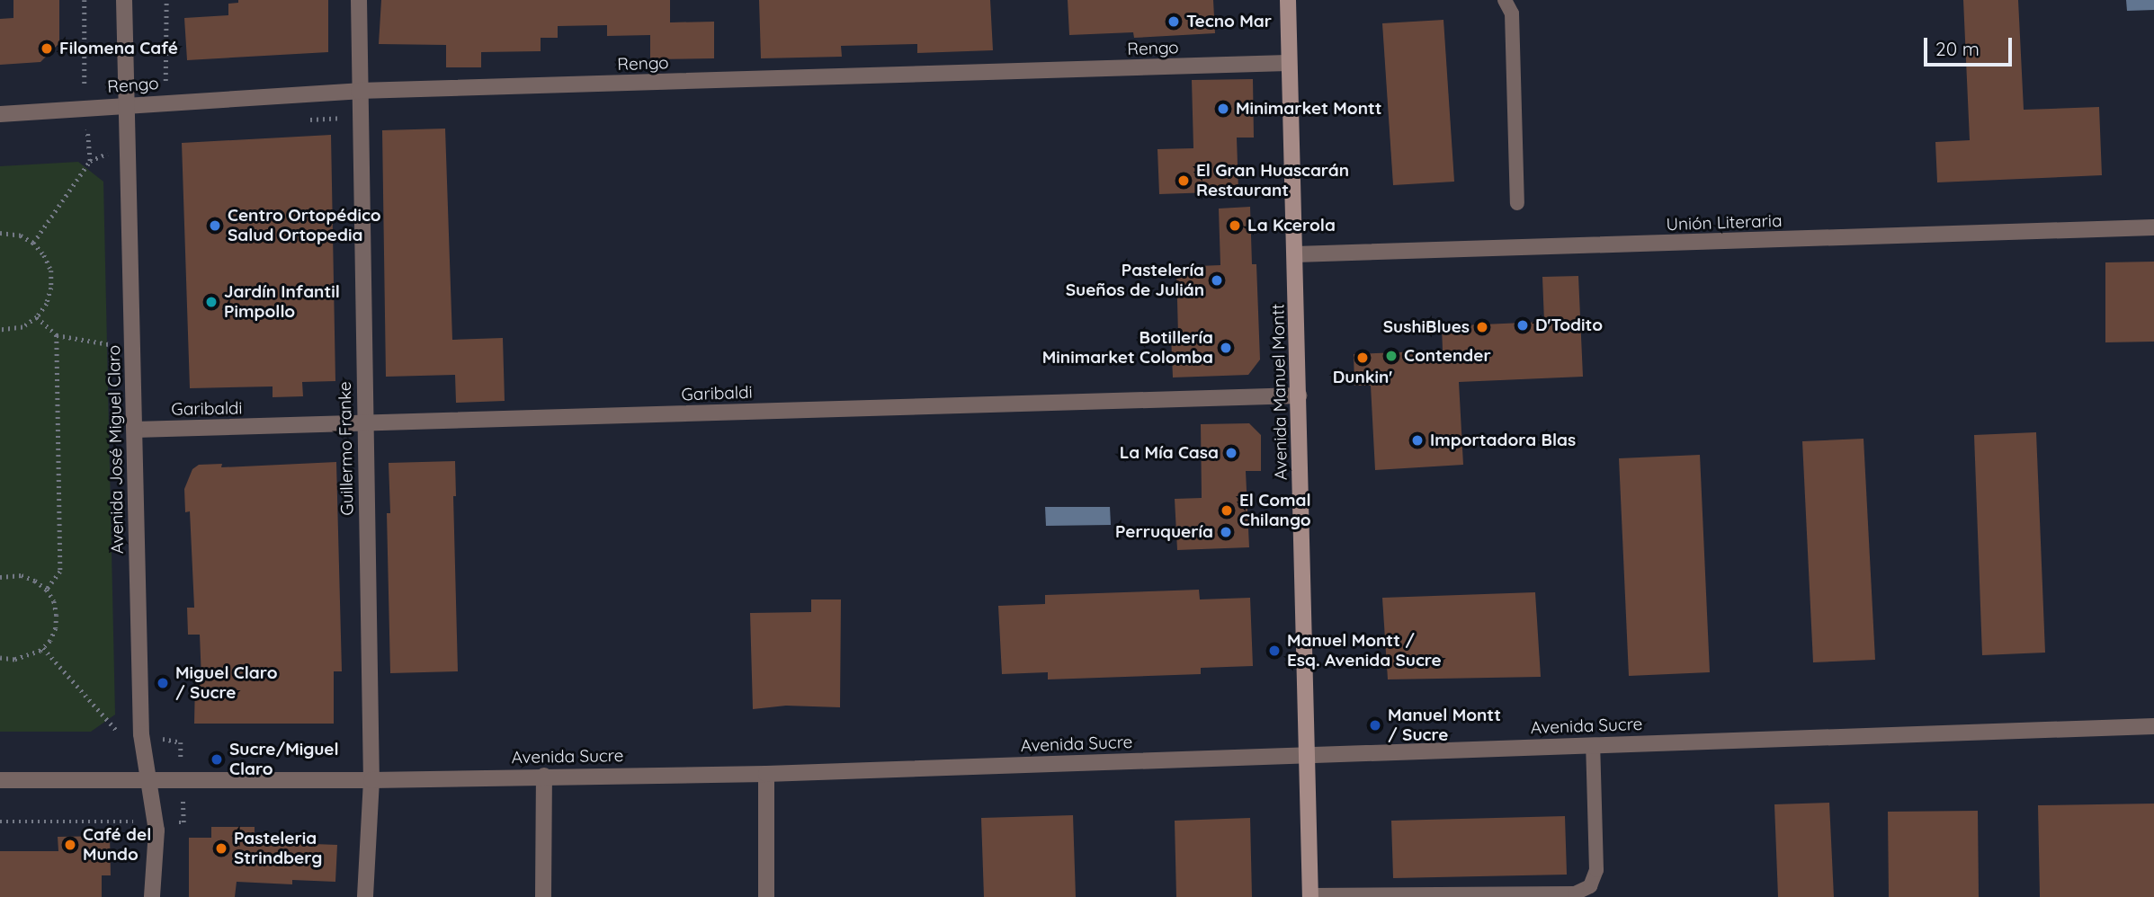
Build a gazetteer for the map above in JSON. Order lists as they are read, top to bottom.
{
  "streets": {
    "main road": ["Avenida Manuel Montt"],
    "street": [
      "Rengo",
      "Unión Literaria",
      "Garibaldi",
      "Guillermo Franke",
      "Avenida José Miguel Claro",
      "Avenida Sucre"
    ]
  },
  "crossings": [
    ["Rengo", "Avenida Manuel Montt"],
    ["Rengo", "Guillermo Franke"],
    ["Rengo", "Avenida José Miguel Claro"],
    ["Unión Literaria", "Avenida Manuel Montt"],
    ["Avenida Manuel Montt", "Garibaldi"],
    ["Avenida Manuel Montt", "Avenida Sucre"],
    ["Garibaldi", "Guillermo Franke"],
    ["Garibaldi", "Avenida José Miguel Claro"],
    ["Guillermo Franke", "Avenida Sucre"],
    ["Avenida José Miguel Claro", "Avenida Sucre"]
  ],
  "places": [
    "Tecno Mar",
    "Filomena Café",
    "Minimarket Montt",
    "El Gran Huascarán Restaurant",
    "Centro Ortopédico Salud Ortopedia",
    "La Kcerola",
    "Pastelería Sueños de Julián",
    "Jardín Infantil Pimpollo",
    "D'Todito",
    "SushiBlues",
    "Botillería Minimarket Colomba",
    "Contender",
    "Dunkin'",
    "Importadora Blas",
    "La Mía Casa",
    "El Comal Chilango",
    "Perruquería",
    "Manuel Montt / Esq. Avenida Sucre",
    "Miguel Claro / Sucre",
    "Manuel Montt / Sucre",
    "Sucre/Miguel Claro",
    "Café del Mundo",
    "Pasteleria Strindberg"
  ],
  "scale_bar": "20 m"
}
